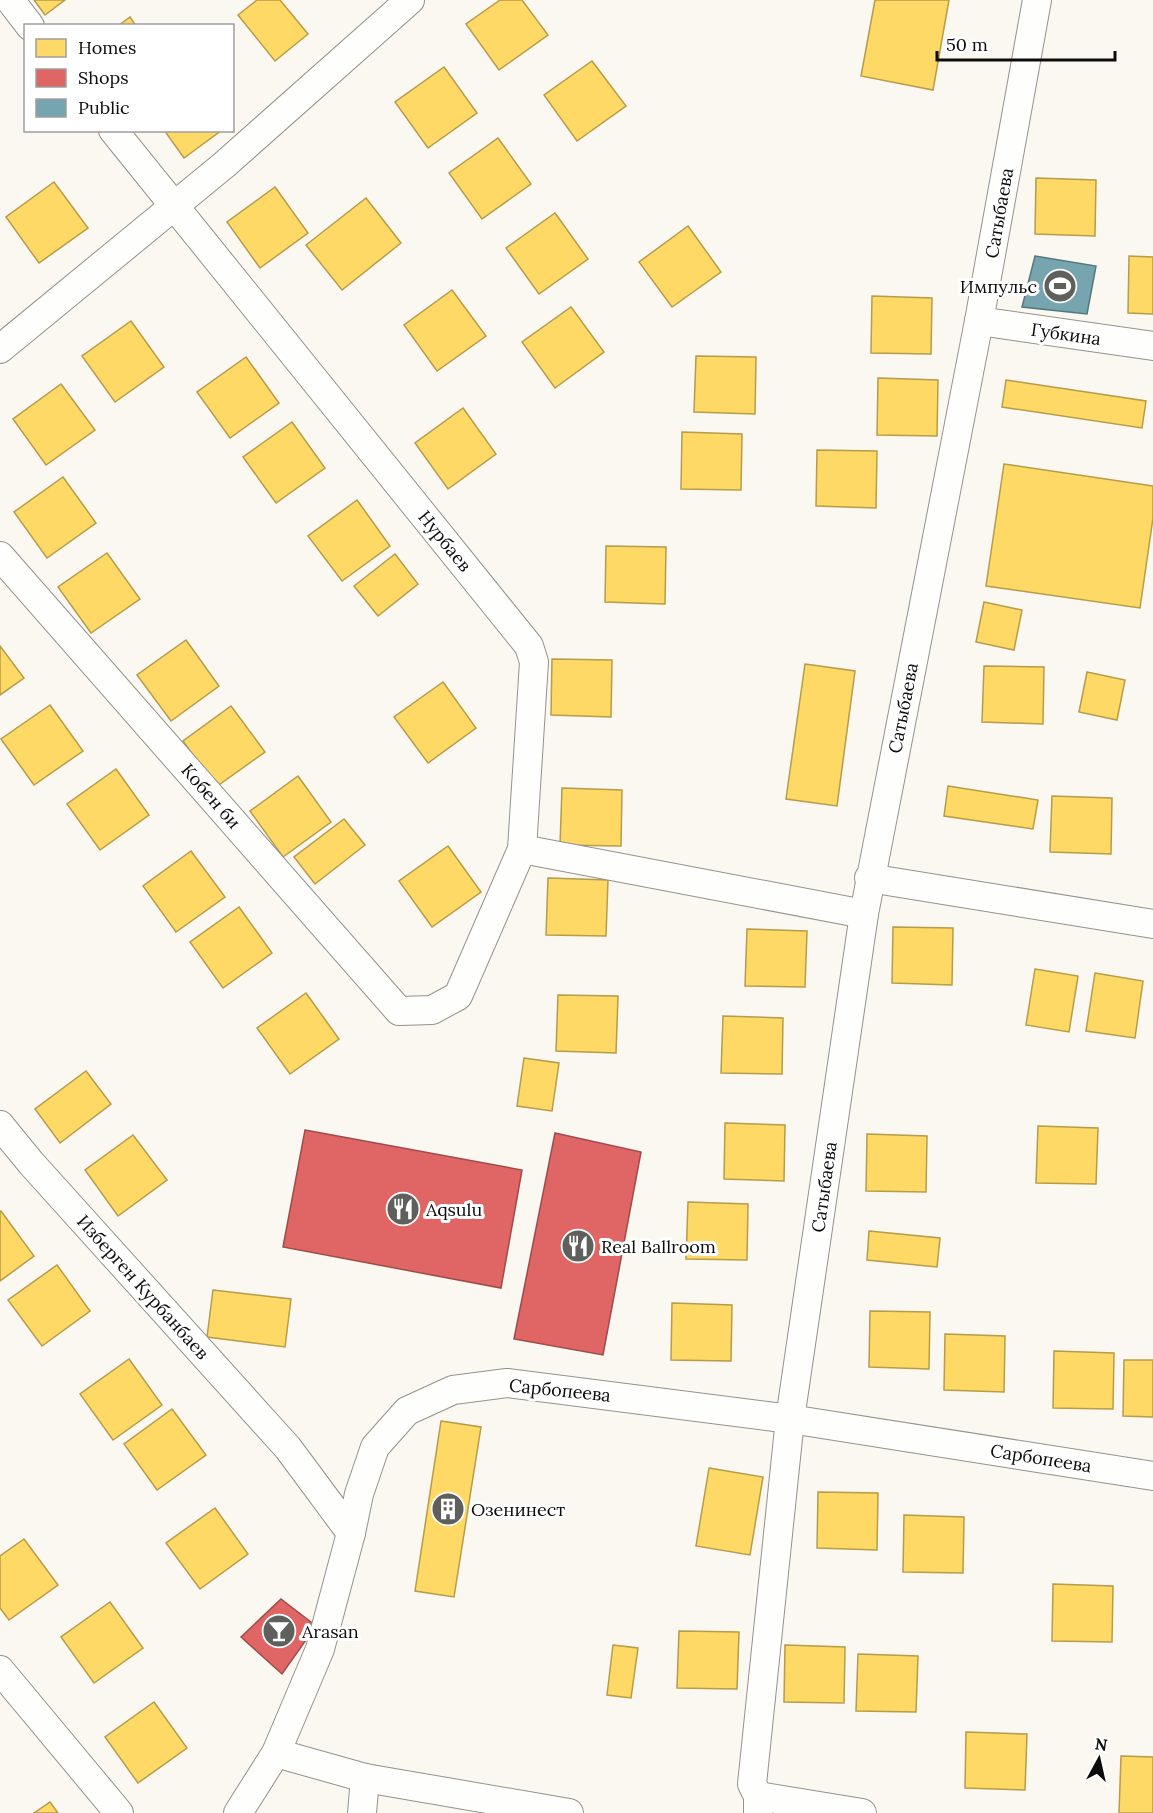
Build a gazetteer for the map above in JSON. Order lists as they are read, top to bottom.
{
  "streets": {
    "street": [
      "Сатыбаева",
      "Губкина",
      "Нурбаев",
      "Кобен би",
      "Изберген Курбанбаев",
      "Сарбопеева"
    ]
  },
  "crossings": [
    ["Сатыбаева", "Губкина"],
    ["Сатыбаева", "Сарбопеева"],
    ["Нурбаев", "Кобен би"],
    ["Изберген Курбанбаев", "Сарбопеева"]
  ],
  "places": {
    "sports": ["Импульс"],
    "restaurant": ["Aqsulu", "Real Ballroom"],
    "building": ["Озенинест"],
    "bar": ["Arasan"]
  },
  "legend": ["Homes", "Shops", "Public"],
  "scale_bar": "50 m",
  "north": "top"
}
